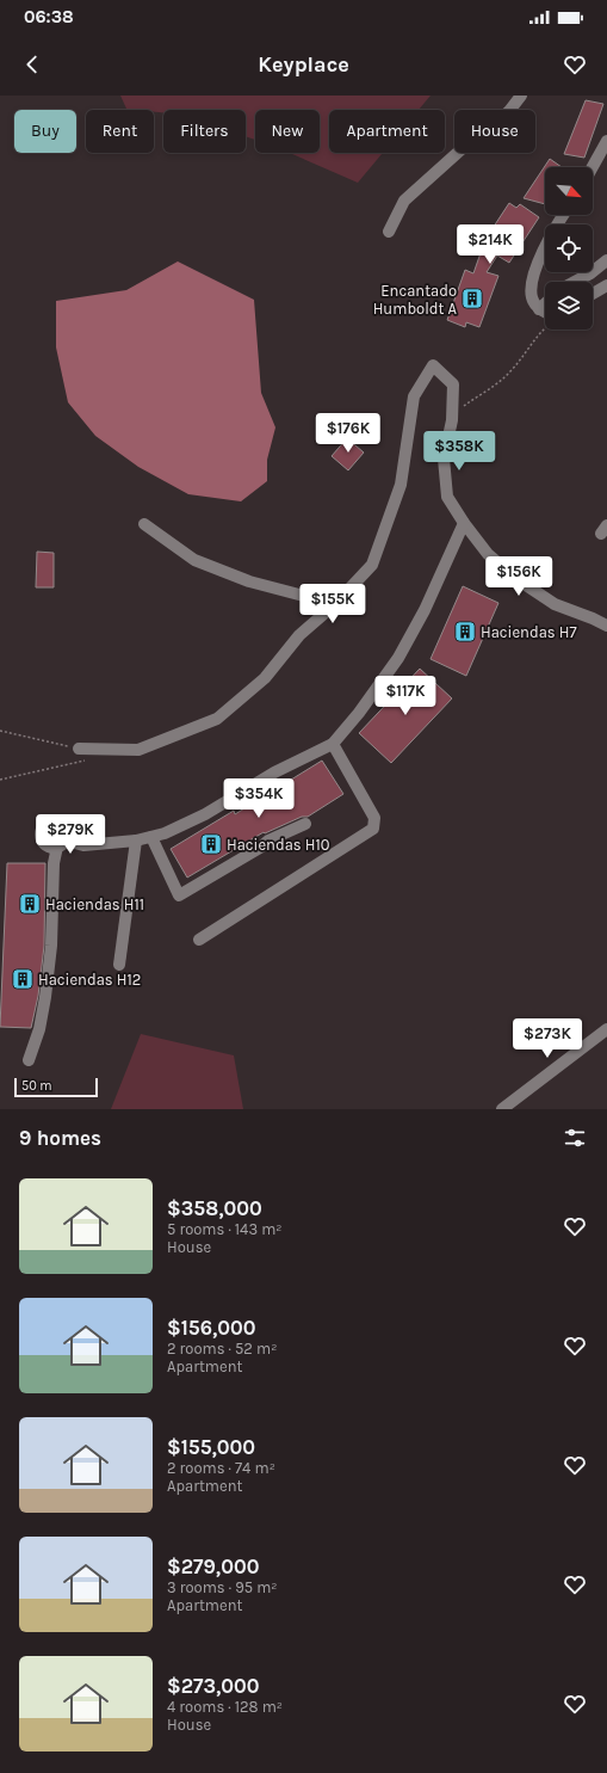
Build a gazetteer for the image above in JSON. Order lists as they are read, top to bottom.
{
  "places": {
    "building": [
      "Encantado Humboldt A",
      "Haciendas H7",
      "Haciendas H10",
      "Haciendas H11",
      "Haciendas H12"
    ]
  },
  "scale_bar": "50 m",
  "north": "bottom right",
  "page": {
    "status": "06:38",
    "header": "Keyplace",
    "chip": [
      "Buy",
      "Rent",
      "Filters",
      "New",
      "Apartment",
      "House"
    ],
    "price": [
      "$214K",
      "$176K",
      "$358K",
      "$156K",
      "$155K",
      "$117K",
      "$354K",
      "$279K",
      "$273K"
    ],
    "scale": "50 m",
    "heading": "9 homes",
    "list": [
      {
        "name": "$358,000",
        "note": "5 rooms · 143 m² · House"
      },
      {
        "name": "$156,000",
        "note": "2 rooms · 52 m² · Apartment"
      },
      {
        "name": "$155,000",
        "note": "2 rooms · 74 m² · Apartment"
      },
      {
        "name": "$279,000",
        "note": "3 rooms · 95 m² · Apartment"
      },
      {
        "name": "$273,000",
        "note": "4 rooms · 128 m² · House"
      }
    ]
  }
}
